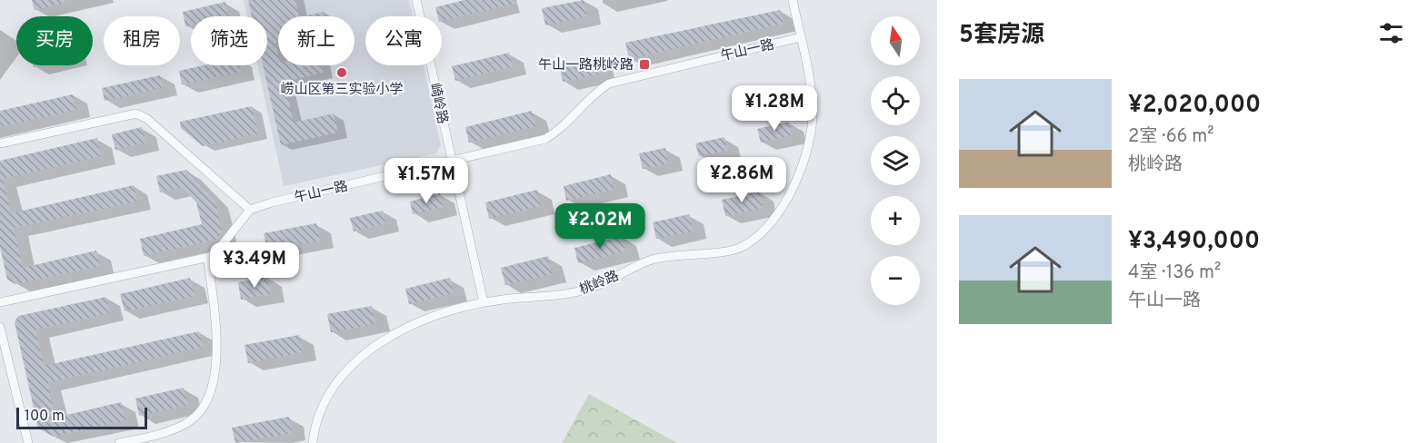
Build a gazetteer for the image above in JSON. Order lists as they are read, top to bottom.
{
  "streets": {
    "street": ["午山一路", "崎岭路", "桃岭路"]
  },
  "crossings": [
    ["午山一路", "崎岭路"],
    ["午山一路", "桃岭路"],
    ["崎岭路", "桃岭路"]
  ],
  "places": {
    "transit": ["午山一路桃岭路"],
    "other": ["崂山区第三实验小学"]
  },
  "scale_bar": "100 m",
  "north": "top",
  "page": {
    "heading": "5套房源",
    "map_buttons": ["+", "−"],
    "chip": [
      "买房",
      "租房",
      "筛选",
      "新上",
      "公寓"
    ],
    "list": [
      {
        "name": "¥2,020,000",
        "note": "2室 · 66 m² · 桃岭路"
      },
      {
        "name": "¥3,490,000",
        "note": "4室 · 136 m² · 午山一路"
      }
    ],
    "price": [
      "¥1.28M",
      "¥2.86M",
      "¥1.57M",
      "¥2.02M",
      "¥3.49M"
    ],
    "scale": "100 m"
  }
}
